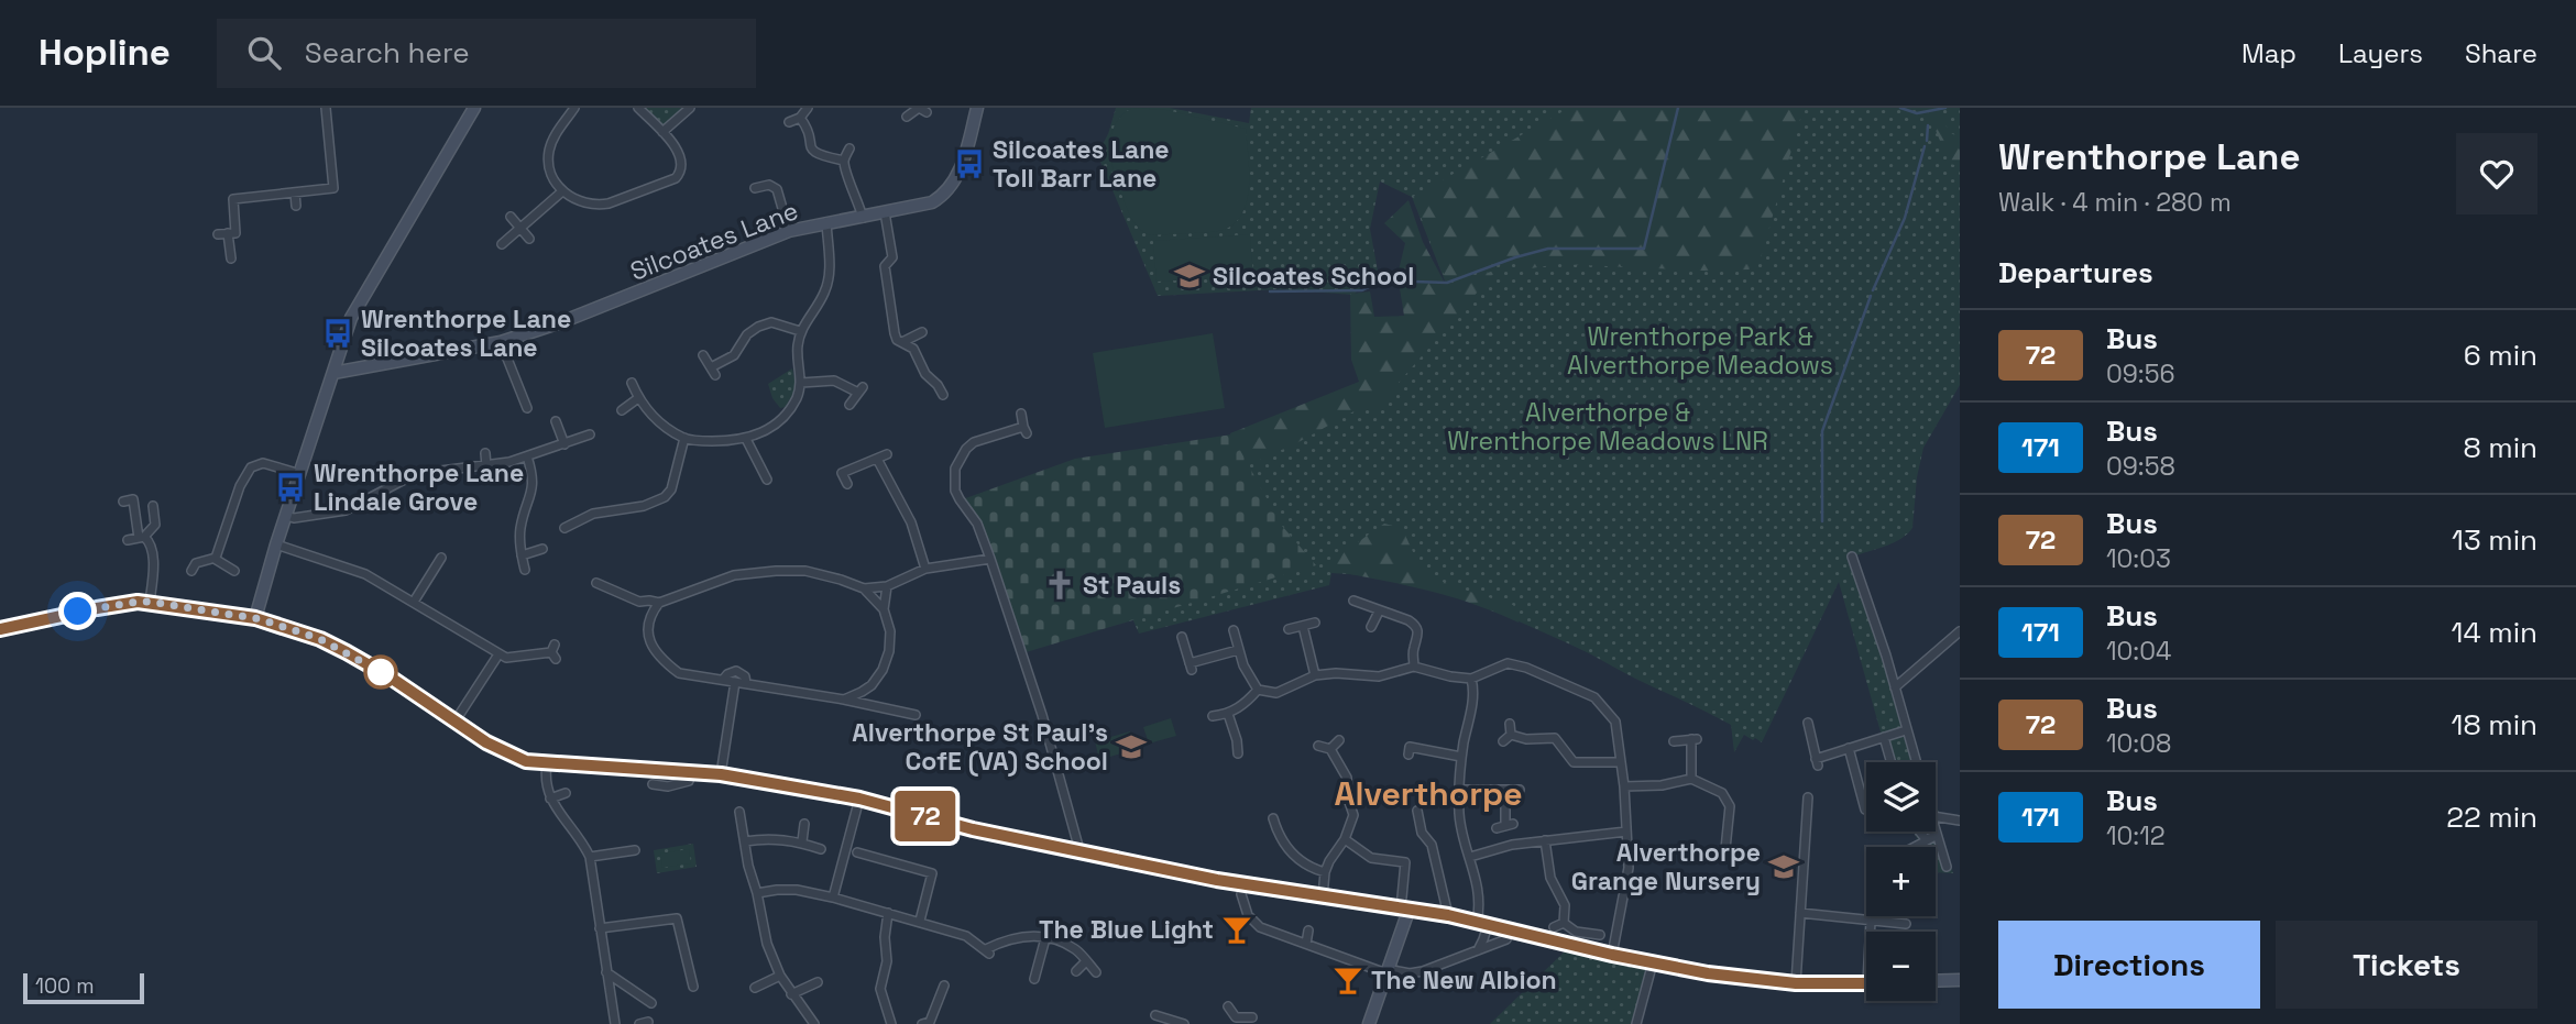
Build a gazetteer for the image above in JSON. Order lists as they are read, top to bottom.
{
  "streets": {
    "street": ["Silcoates Lane"]
  },
  "districts": ["Alverthorpe"],
  "parks": ["Wrenthorpe Park & Alverthorpe Meadows", "Alverthorpe & Wrenthorpe Meadows LNR"],
  "places": {
    "bus stop": ["Silcoates Lane Toll Barr Lane", "Wrenthorpe Lane Silcoates Lane", "Wrenthorpe Lane Lindale Grove"],
    "school or university": ["Silcoates School", "Alverthorpe St Paul's CofE (VA) School", "Alverthorpe Grange Nursery"],
    "church": ["St Pauls"],
    "bar": ["The Blue Light", "The New Albion"]
  },
  "lines": ["bus line 72"],
  "scale_bar": "100 m",
  "page": {
    "header": "Hopline",
    "search": "Search here",
    "nav": ["Map", "Layers", "Share"],
    "on_map": "72",
    "heading": [
      ["Wrenthorpe Lane", "Walk · 4 min · 280 m"],
      "Departures"
    ],
    "list": [
      {
        "mark": "72",
        "name": "Bus",
        "note": "09:56",
        "value": "6 min"
      },
      {
        "mark": "171",
        "name": "Bus",
        "note": "09:58",
        "value": "8 min"
      },
      {
        "mark": "72",
        "name": "Bus",
        "note": "10:03",
        "value": "13 min"
      },
      {
        "mark": "171",
        "name": "Bus",
        "note": "10:04",
        "value": "14 min"
      },
      {
        "mark": "72",
        "name": "Bus",
        "note": "10:08",
        "value": "18 min"
      },
      {
        "mark": "171",
        "name": "Bus",
        "note": "10:12",
        "value": "22 min"
      }
    ],
    "map_buttons": ["+", "−"],
    "buttons": ["Directions", "Tickets"],
    "scale": "100 m"
  }
}
